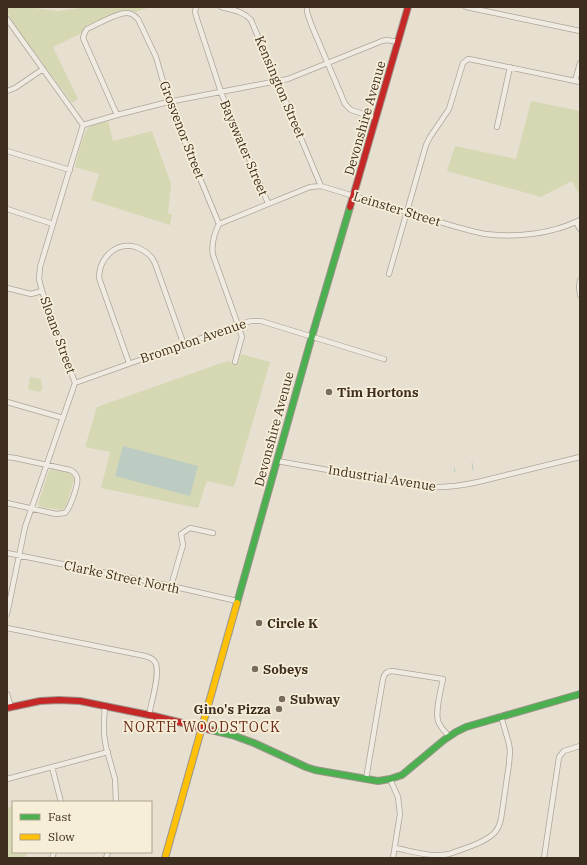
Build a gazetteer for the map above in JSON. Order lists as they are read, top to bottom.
{
  "streets": {
    "main road": ["Devonshire Avenue"],
    "street": [
      "Kensington Street",
      "Grosvenor Street",
      "Bayswater Street",
      "Leinster Street",
      "Sloane Street",
      "Brompton Avenue",
      "Industrial Avenue",
      "Clarke Street North"
    ]
  },
  "crossings": [
    ["Kensington Street", "Leinster Street"],
    ["Devonshire Avenue", "Leinster Street"],
    ["Devonshire Avenue", "Brompton Avenue"],
    ["Devonshire Avenue", "Industrial Avenue"],
    ["Devonshire Avenue", "Clarke Street North"],
    ["Grosvenor Street", "Leinster Street"],
    ["Bayswater Street", "Leinster Street"],
    ["Sloane Street", "Brompton Avenue"],
    ["Sloane Street", "Clarke Street North"]
  ],
  "districts": ["NORTH WOODSTOCK"],
  "places": [
    "Tim Hortons",
    "Circle K",
    "Sobeys",
    "Subway",
    "Gino's Pizza"
  ],
  "legend": ["Fast", "Slow"]
}
